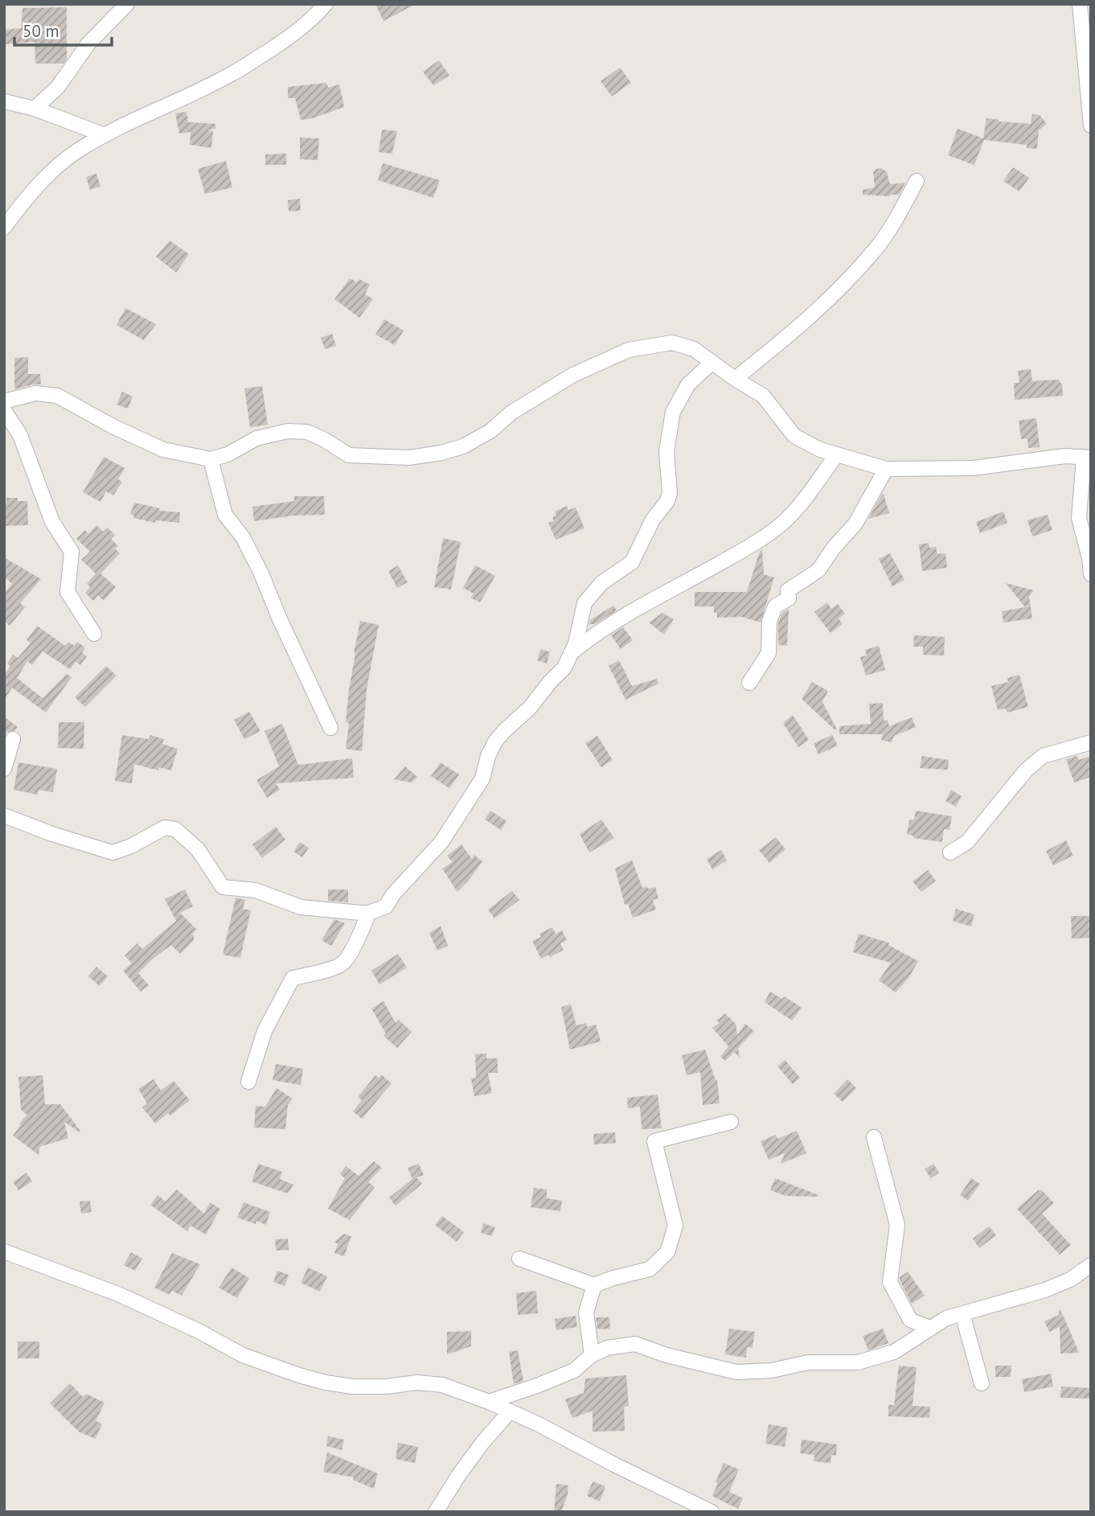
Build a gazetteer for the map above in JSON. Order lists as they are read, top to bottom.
{
  "scale_bar": "50 m"
}
